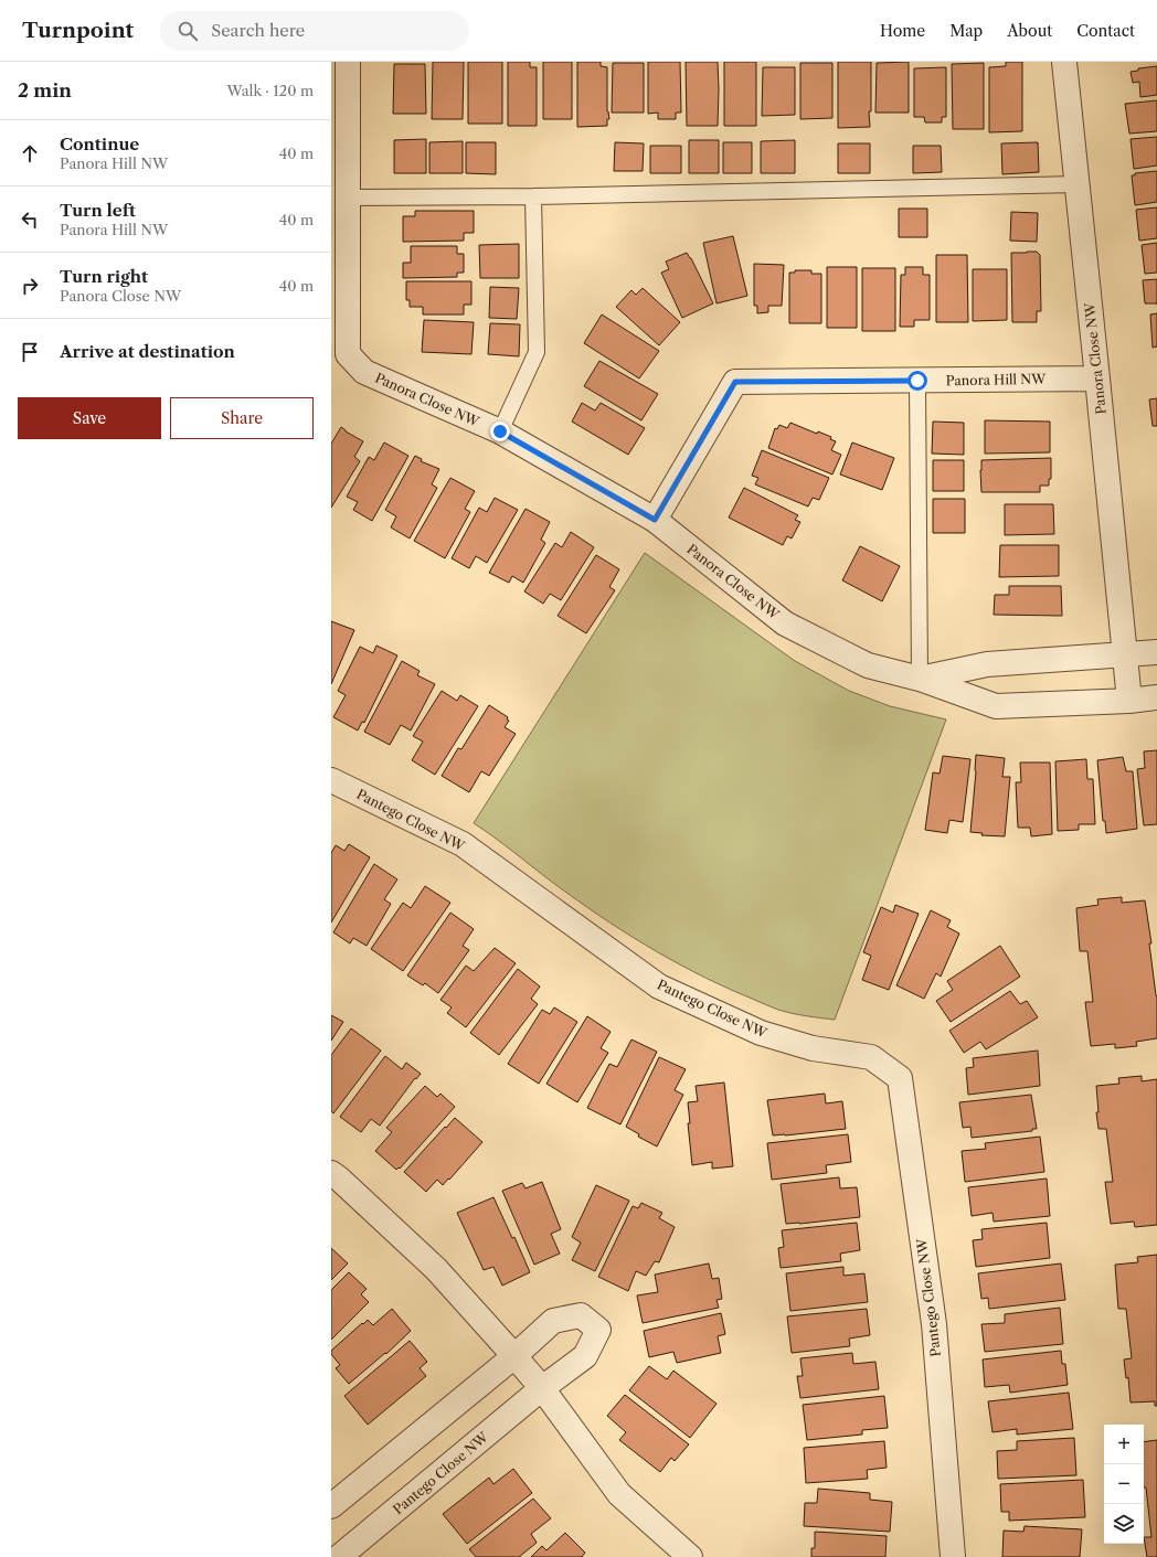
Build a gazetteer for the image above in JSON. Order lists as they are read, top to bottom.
{
  "streets": {
    "street": ["Panora Close NW", "Panora Hill NW", "Pantego Close NW"]
  },
  "crossings": [
    ["Panora Close NW", "Panora Hill NW"]
  ],
  "page": {
    "header": "Turnpoint",
    "search": "Search here",
    "nav": [
      "Home",
      "Map",
      "About",
      "Contact"
    ],
    "heading": ["2 min", "Walk · 120 m"],
    "list": [
      ["Continue", "Panora Hill NW", "40 m"],
      ["Turn left", "Panora Hill NW", "40 m"],
      ["Turn right", "Panora Close NW", "40 m"],
      "Arrive at destination"
    ],
    "buttons": ["Save", "Share"],
    "map_buttons": ["+", "−"]
  }
}
